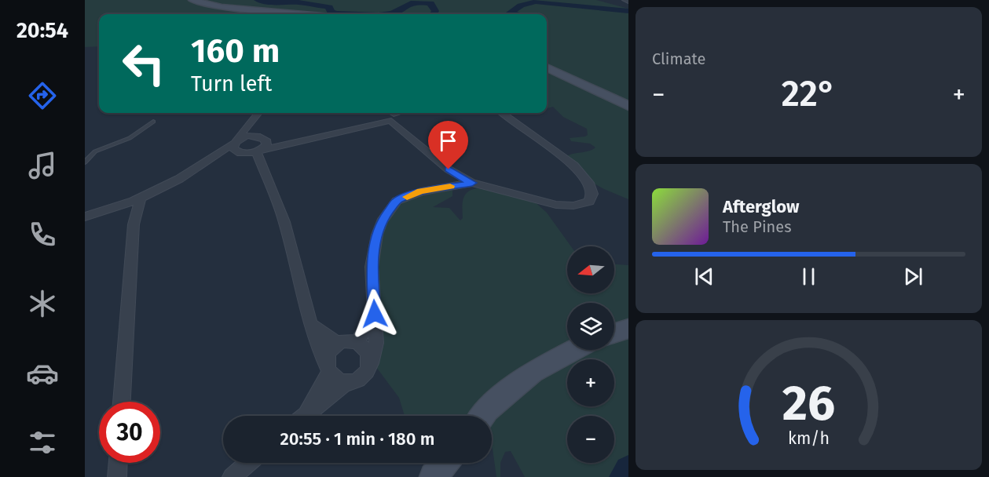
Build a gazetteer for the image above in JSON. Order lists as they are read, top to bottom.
{
  "north": "left",
  "page": {
    "tabs": "20:54",
    "tile": "Climate",
    "turn": ["160 m", "Turn left"],
    "heat": ["−", "22°", "+"],
    "song": ["Afterglow", "The Pines"],
    "map_buttons": ["+", "−"],
    "limit": "30",
    "trip": "20:55 · 1 min · 180 m",
    "gauge": ["26", "km/h"]
  }
}
